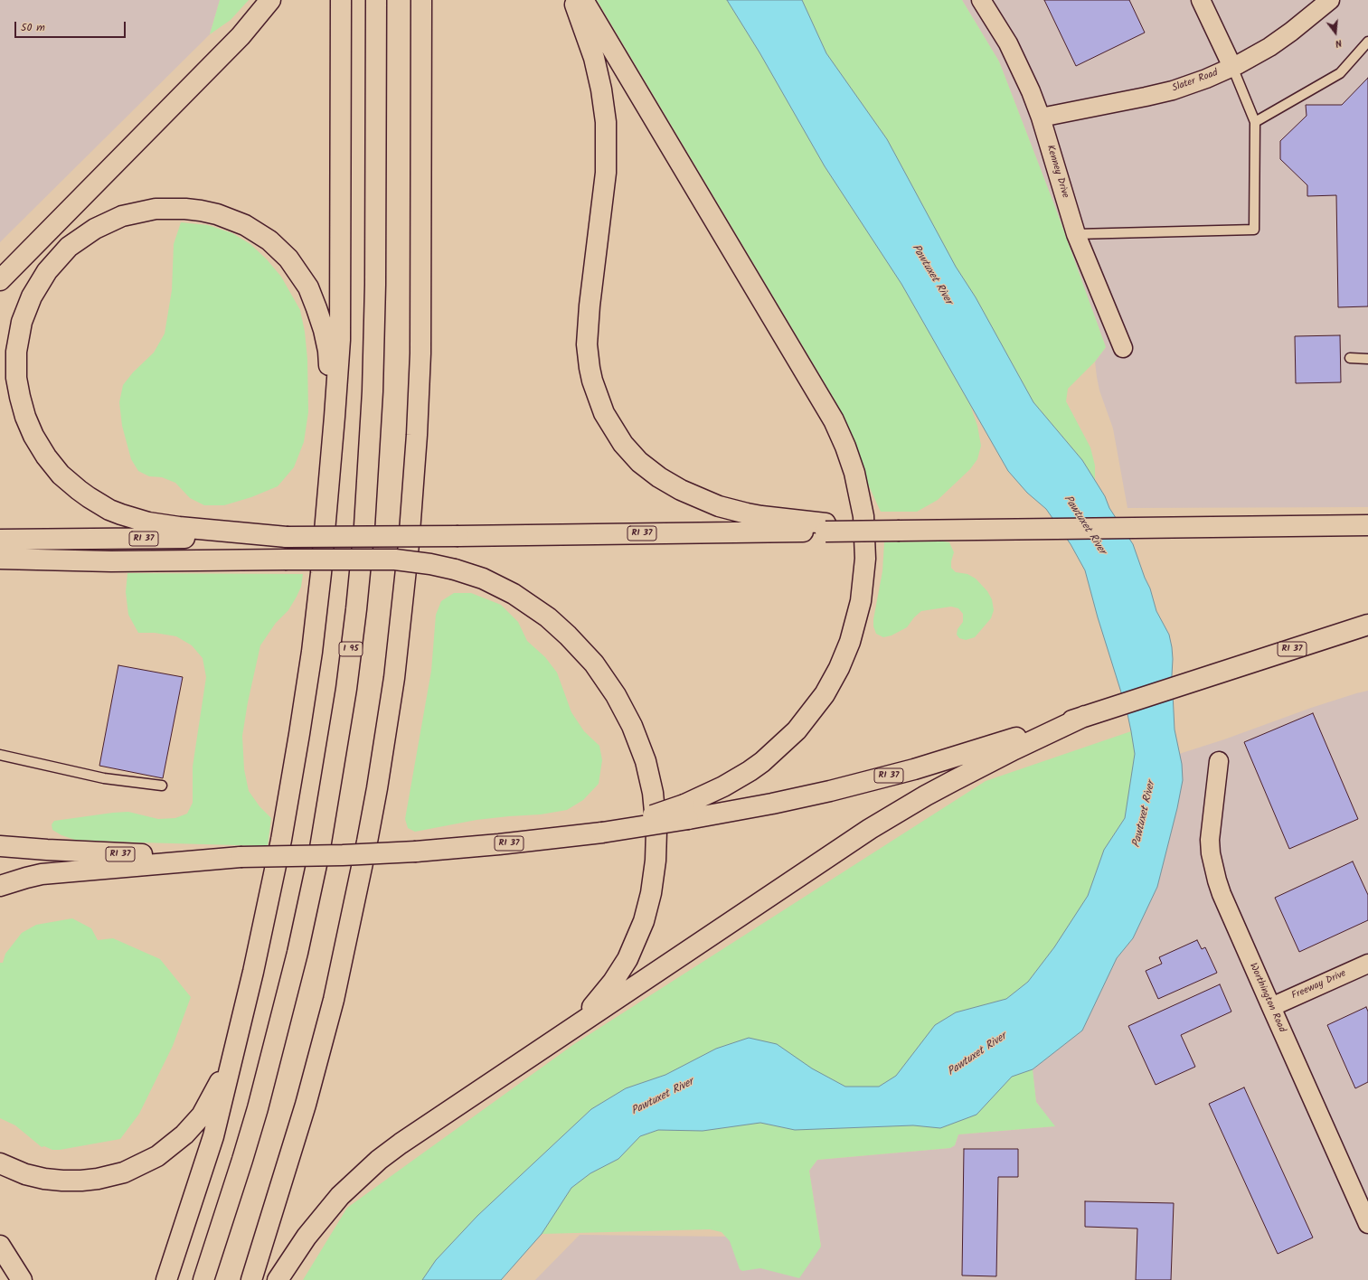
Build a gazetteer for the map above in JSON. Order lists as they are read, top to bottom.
{
  "streets": {
    "highway": ["RI 37", "I 95"],
    "street": [
      "Slater Road",
      "Kenney Drive",
      "Freeway Drive",
      "Worthington Road"
    ]
  },
  "crossings": [
    ["Slater Road", "Kenney Drive"],
    ["Freeway Drive", "Worthington Road"]
  ],
  "water": ["Pawtuxet River"],
  "scale_bar": "50 m",
  "north": "bottom"
}
